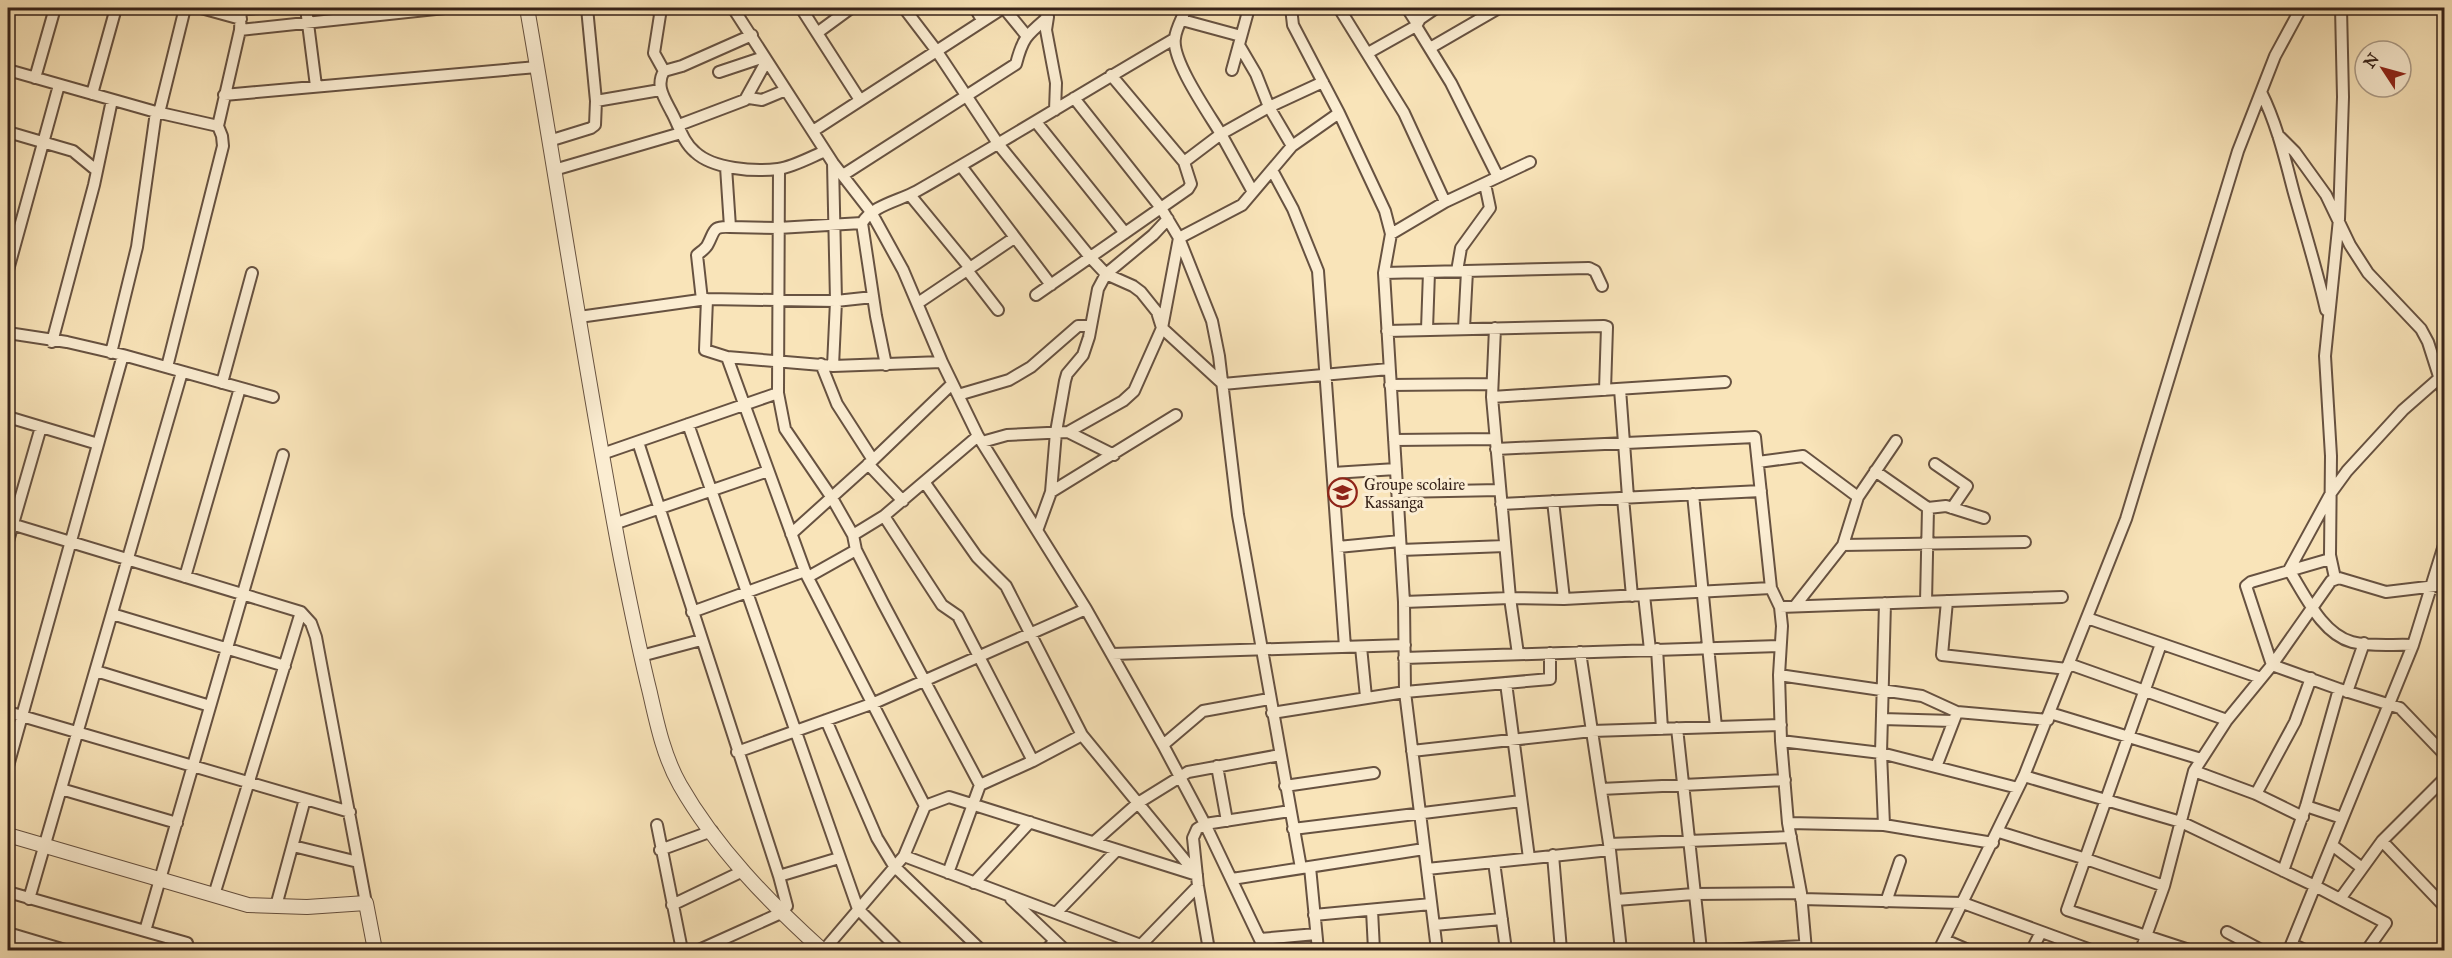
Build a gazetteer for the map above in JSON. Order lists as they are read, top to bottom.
{
  "places": {
    "school or university": ["Groupe scolaire Kassanga"]
  },
  "north": "top left"
}
